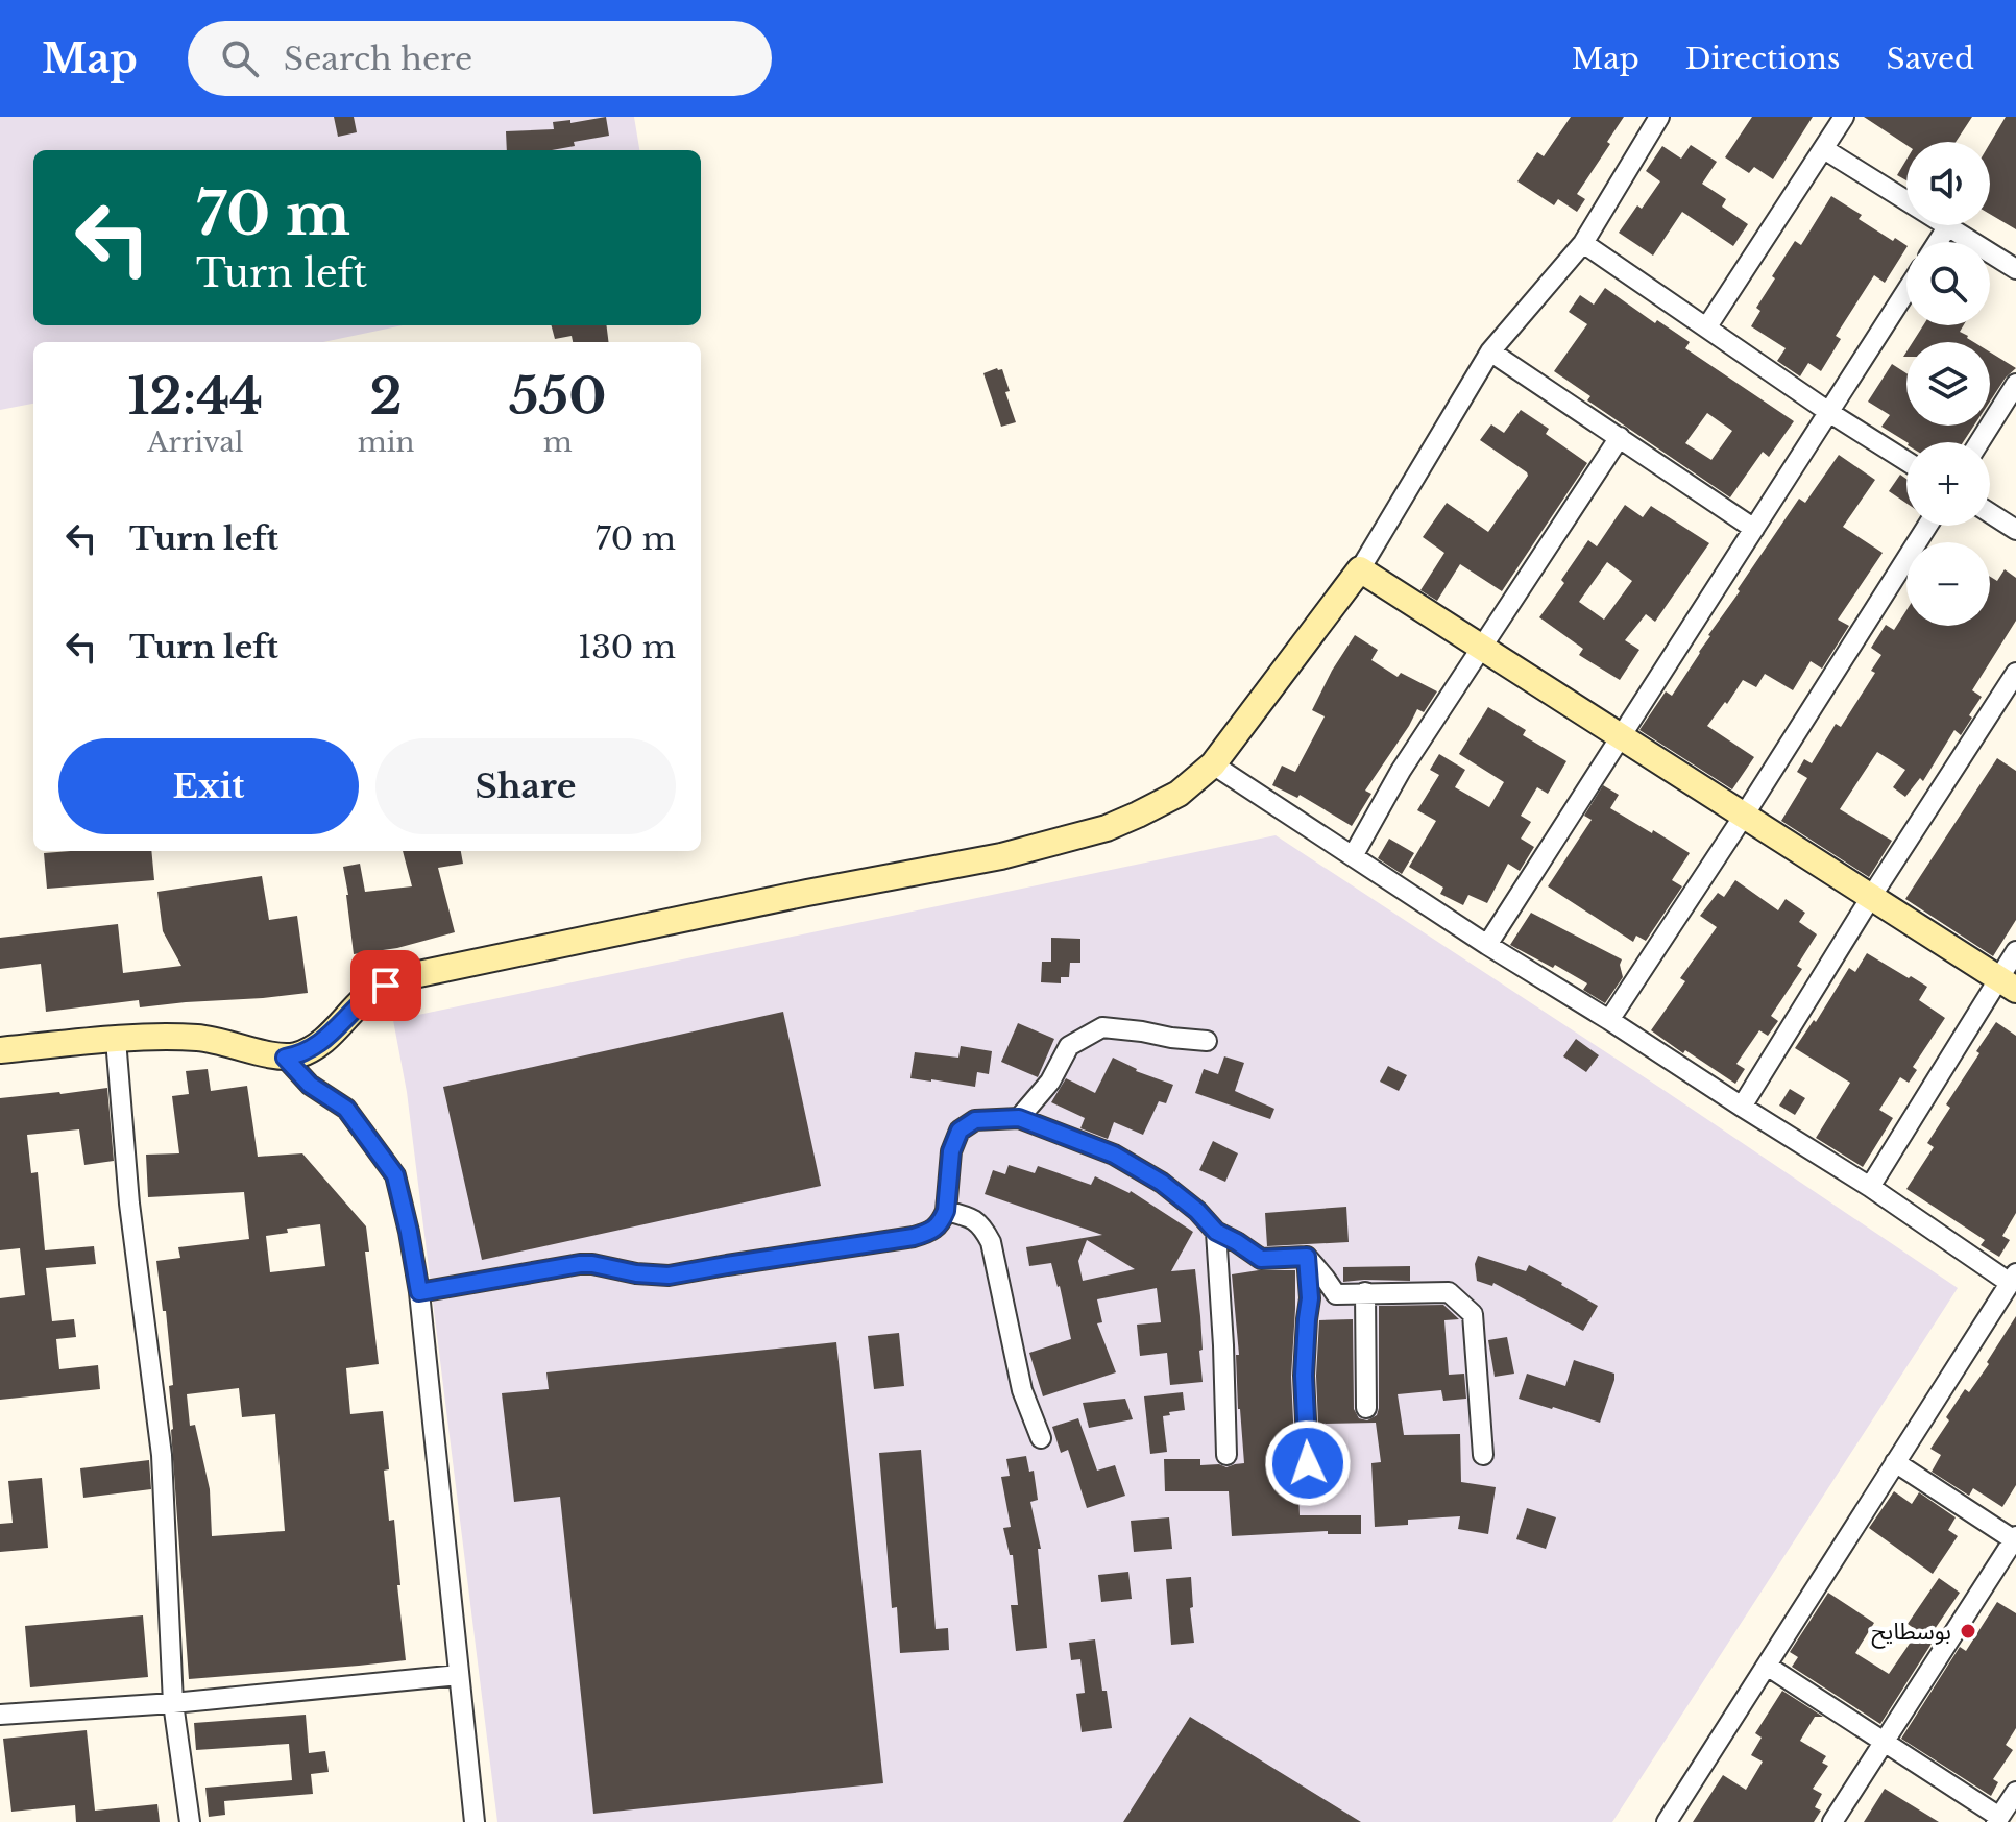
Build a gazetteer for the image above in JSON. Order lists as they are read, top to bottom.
{
  "places": ["بوسطايح"],
  "page": {
    "header": "Map",
    "search": "Search here",
    "nav": ["Map", "Directions", "Saved"],
    "map_buttons": ["+", "−"],
    "turn": ["70 m", "Turn left"],
    "eta": [
      "12:44",
      "Arrival",
      "2",
      "min",
      "550",
      "m"
    ],
    "list": [
      {
        "name": "Turn left",
        "value": "70 m"
      },
      {
        "name": "Turn left",
        "value": "130 m"
      }
    ],
    "buttons": ["Exit", "Share"]
  }
}
